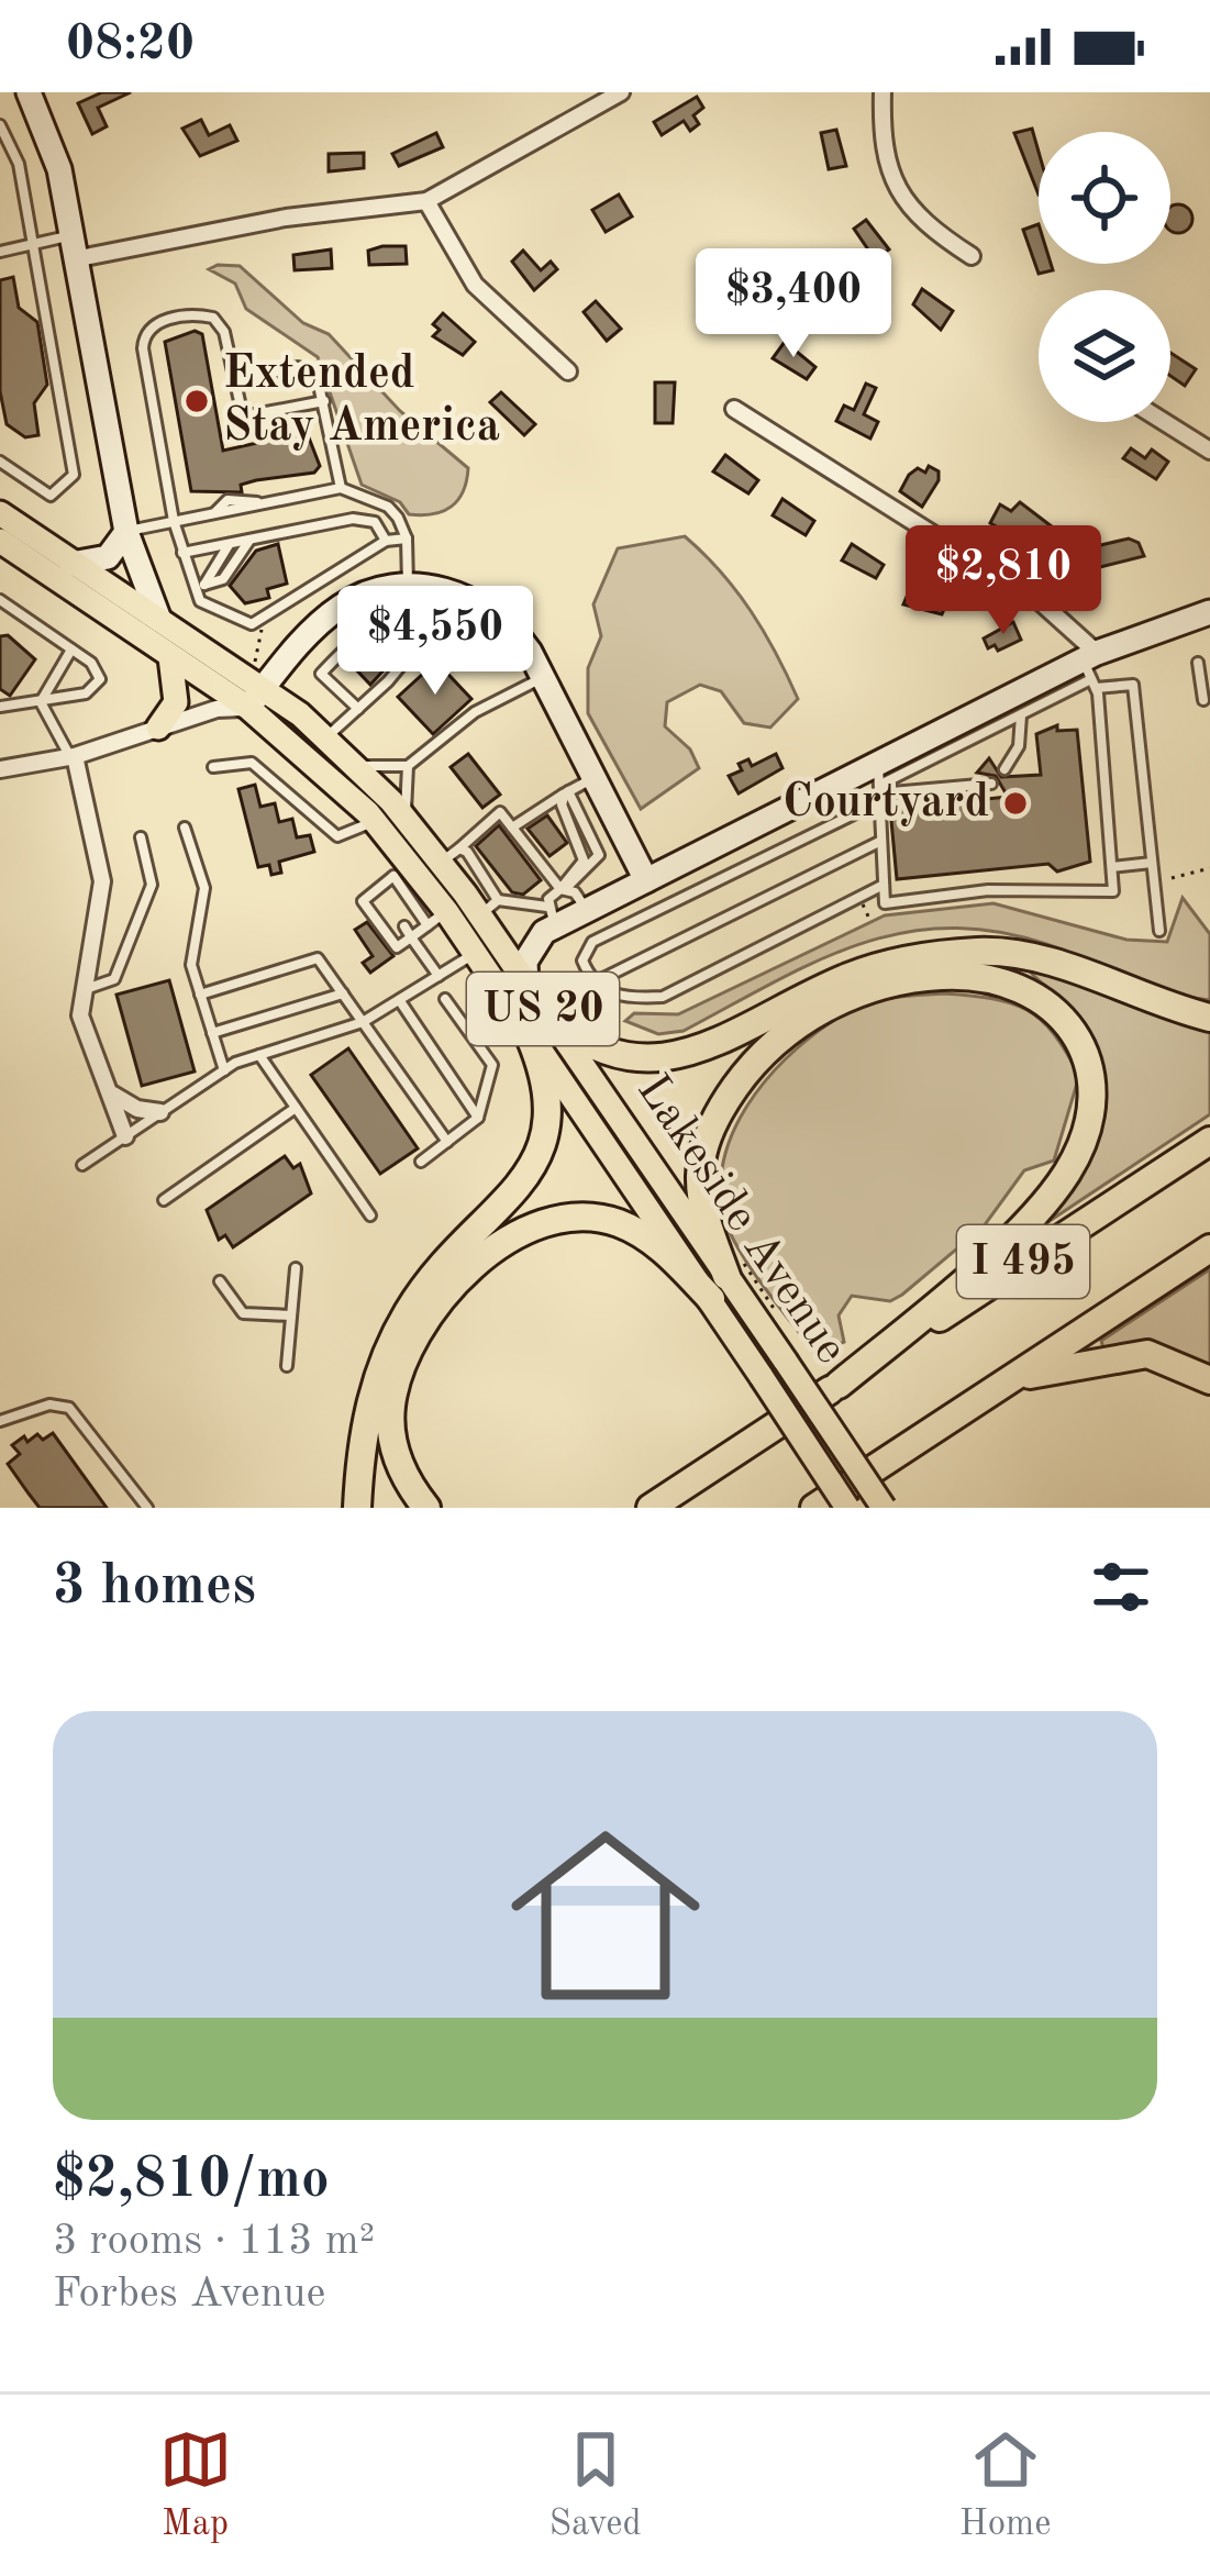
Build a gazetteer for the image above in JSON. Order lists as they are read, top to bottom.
{
  "streets": {
    "highway": ["I 495"],
    "main road": ["US 20", "Lakeside Avenue"]
  },
  "crossings": [
    ["US 20", "Lakeside Avenue"]
  ],
  "places": ["Extended Stay America", "Courtyard"],
  "page": {
    "status": "08:20",
    "price": ["$3,400", "$2,810", "$4,550"],
    "heading": "3 homes",
    "list": [
      {
        "name": "$2,810/mo",
        "note": "3 rooms · 113 m² · Forbes Avenue"
      }
    ],
    "tabs": ["Map", "Saved", "Home"]
  }
}
